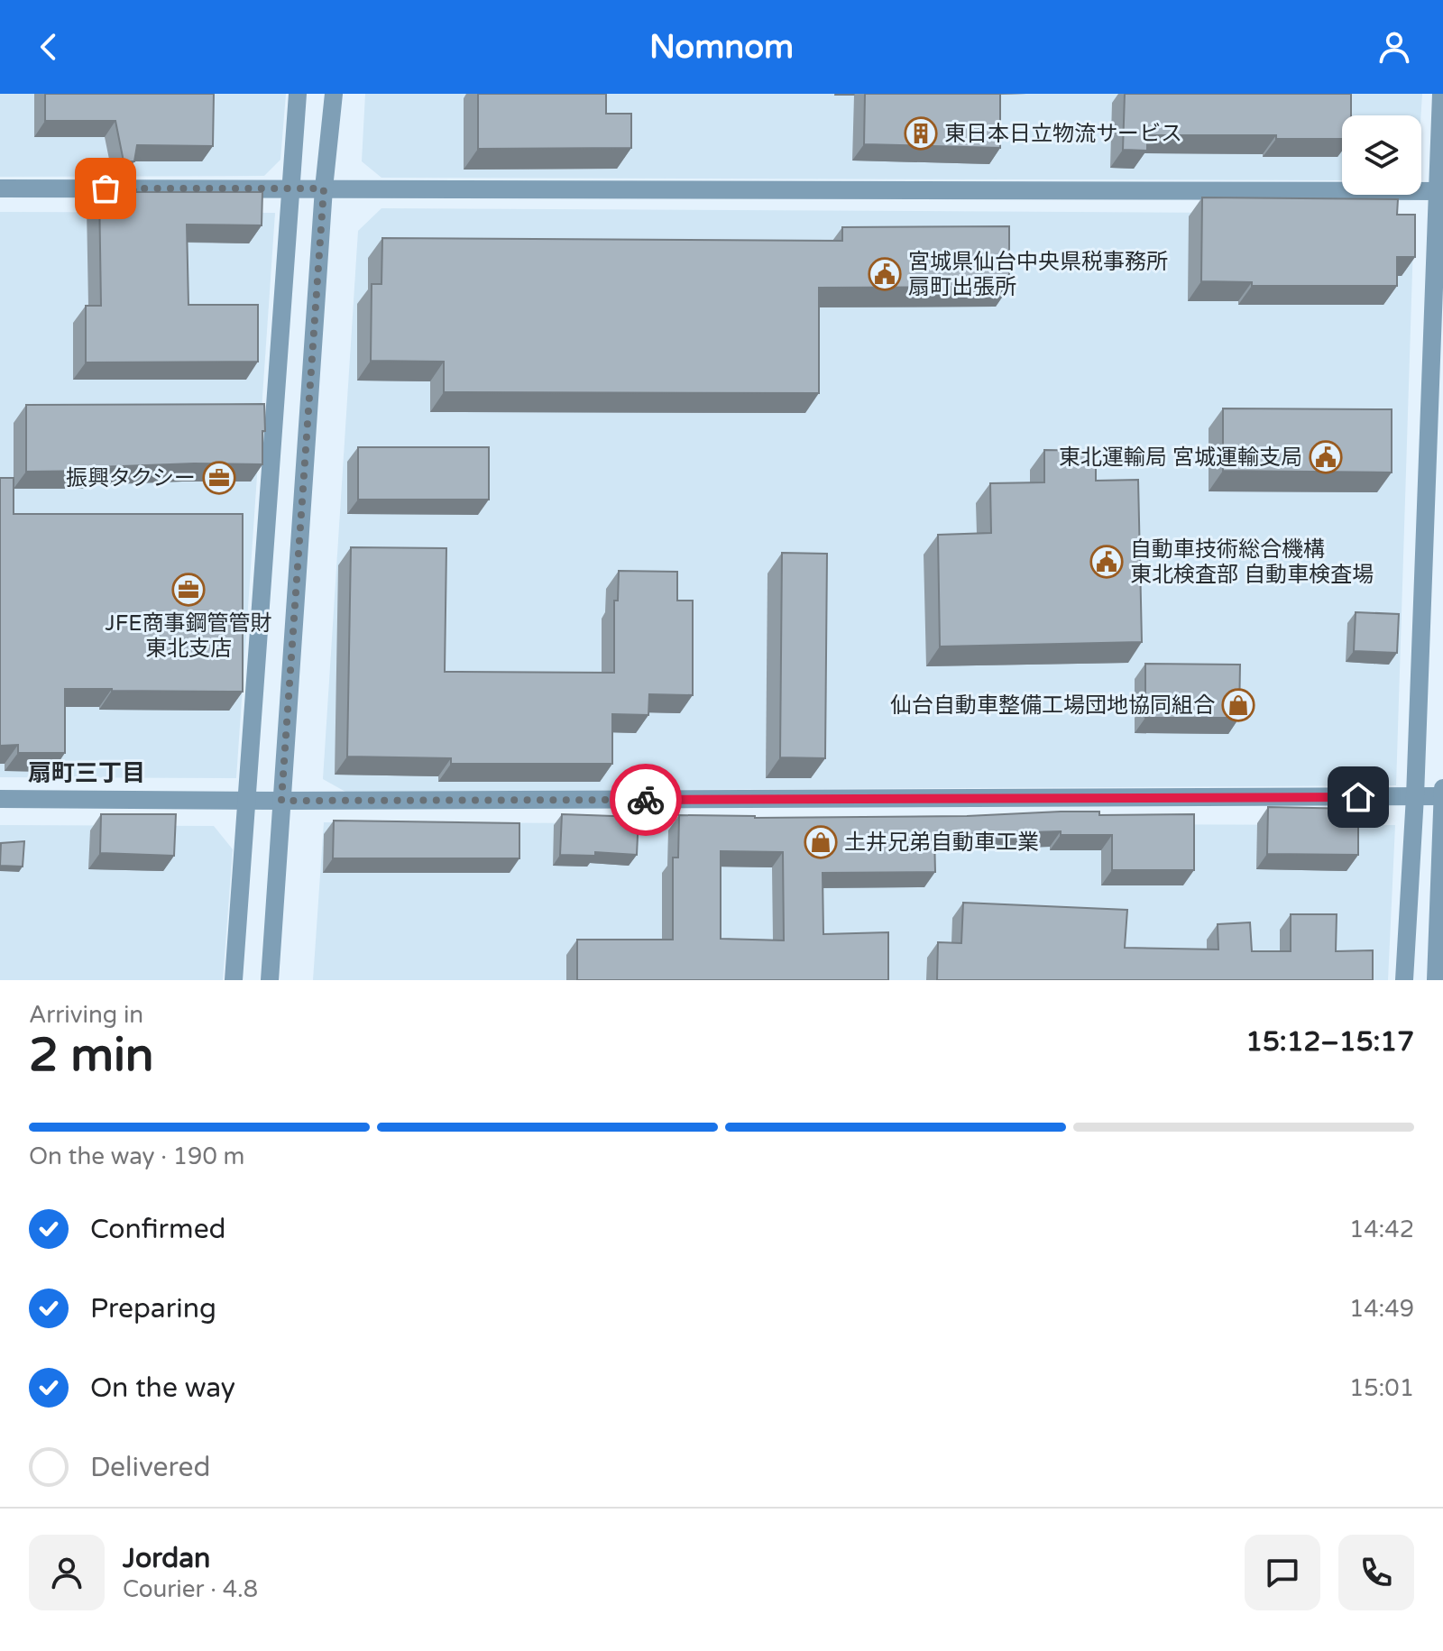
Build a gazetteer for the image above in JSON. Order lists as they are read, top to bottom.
{
  "districts": ["扇町三丁目"],
  "places": {
    "building": ["東日本日立物流サービス"],
    "public building": ["宮城県仙台中央県税事務所 扇町出張所", "東北運輸局 宮城運輸支局", "自動車技術総合機構 東北検査部 自動車検査場"],
    "office": ["振興タクシー", "JFE商事鋼管管財 東北支店"],
    "shop": ["仙台自動車整備工場団地協同組合", "土井兄弟自動車工業"]
  },
  "page": {
    "header": "Nomnom",
    "heading": ["2 min", "Arriving in", "15:12–15:17"],
    "panel": ["Jordan", "Courier · 4.8"],
    "bar": "On the way · 190 m",
    "list": [
      ["Confirmed", "14:42"],
      ["Preparing", "14:49"],
      ["On the way", "15:01"],
      "Delivered"
    ]
  }
}
